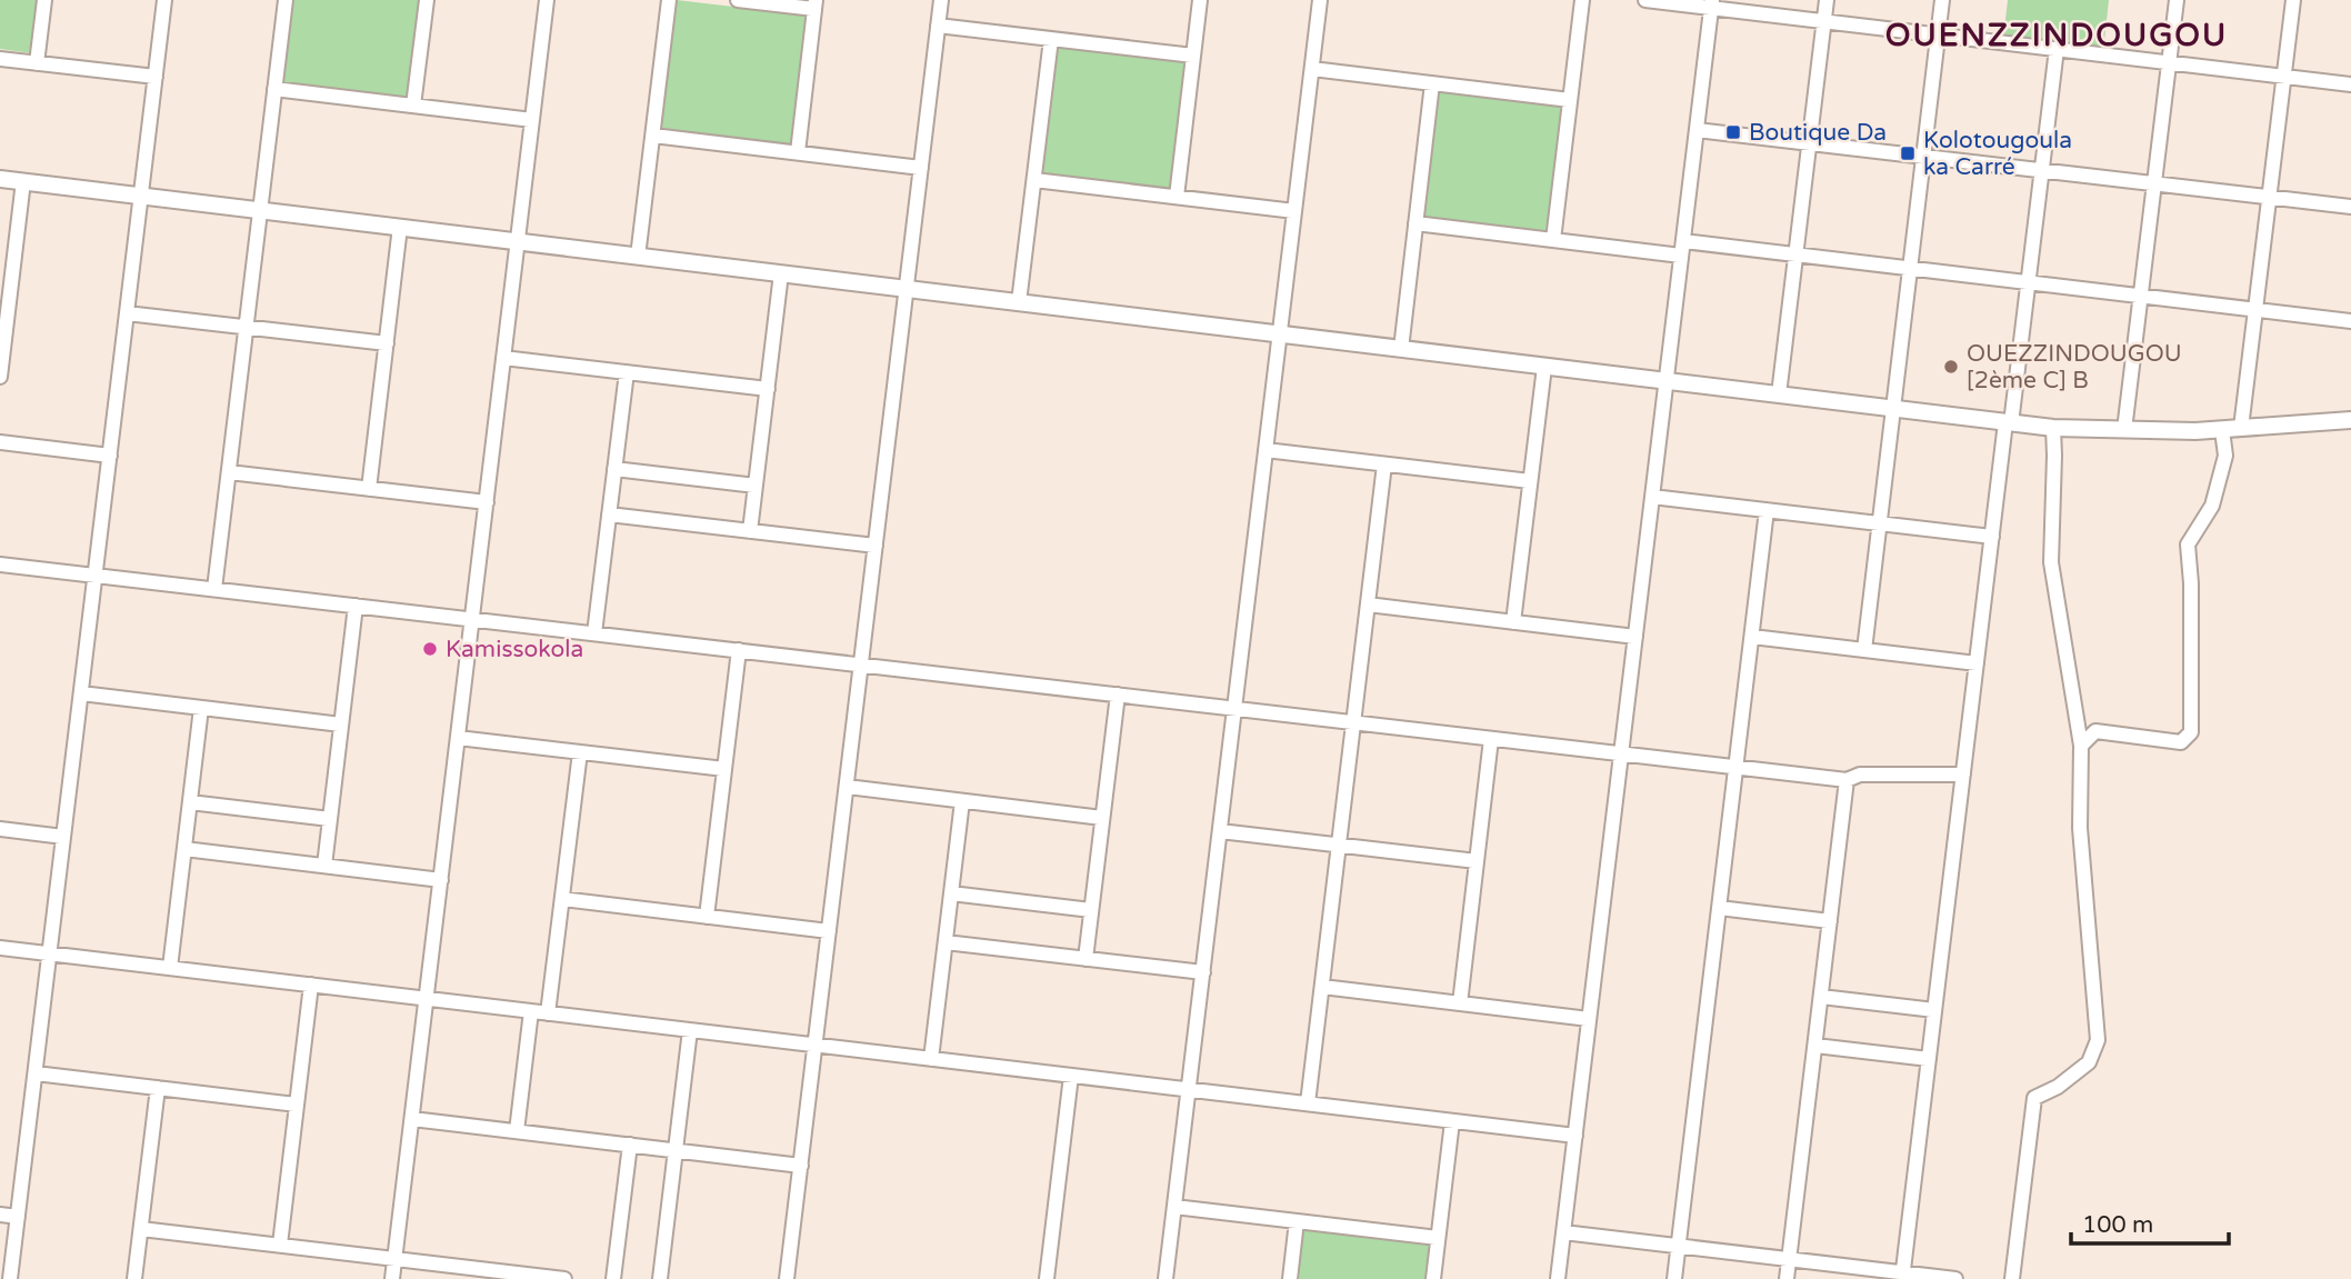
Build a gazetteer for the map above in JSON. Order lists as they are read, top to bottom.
{
  "districts": ["OUENZZINDOUGOU"],
  "places": {
    "transit": ["Boutique Da", "Kolotougoula ka Carré"],
    "other": ["OUEZZINDOUGOU [2ème C] B", "Kamissokola"]
  },
  "scale_bar": "100 m"
}
